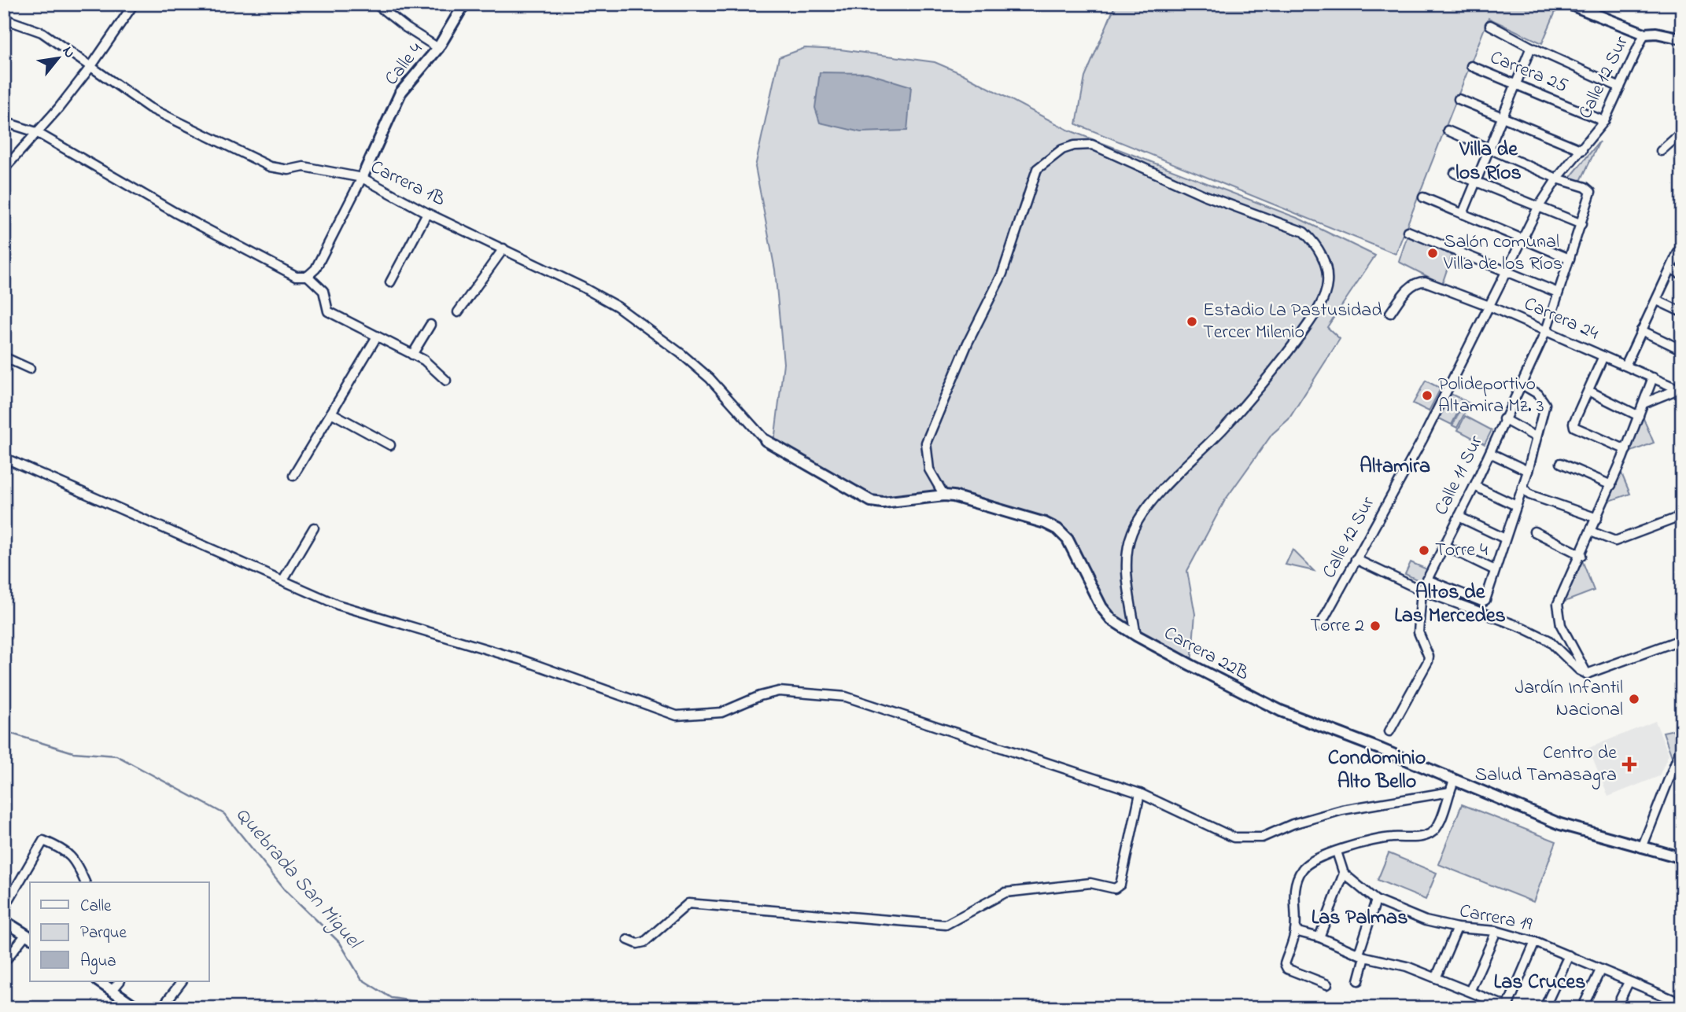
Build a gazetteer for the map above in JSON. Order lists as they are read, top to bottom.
{
  "streets": {
    "street": [
      "Calle 4",
      "Carrera 25",
      "Calle 12 Sur",
      "Carrera 1B",
      "Carrera 24",
      "Calle 11 Sur",
      "Carrera 22B",
      "Carrera 19"
    ]
  },
  "crossings": [
    ["Calle 4", "Carrera 1B"],
    ["Carrera 25", "Calle 12 Sur"],
    ["Calle 12 Sur", "Carrera 24"],
    ["Calle 12 Sur", "Calle 11 Sur"],
    ["Carrera 1B", "Carrera 22B"],
    ["Carrera 24", "Calle 11 Sur"]
  ],
  "districts": [
    "Villa de los Ríos",
    "Altamira",
    "Altos de Las Mercedes",
    "Condominio Alto Bello",
    "Las Palmas",
    "Las Cruces"
  ],
  "water": ["Quebrada San Miguel"],
  "places": {
    "other": [
      "Salón comunal Villa de los Ríos",
      "Estadio La Pastusidad Tercer Milenio",
      "Polideportivo Altamira Mz. 3",
      "Torre 4",
      "Torre 2",
      "Jardín Infantil Nacional"
    ],
    "health": ["Centro de Salud Tamasagra"]
  },
  "legend": ["Calle", "Parque", "Agua"],
  "north": "top right"
}
